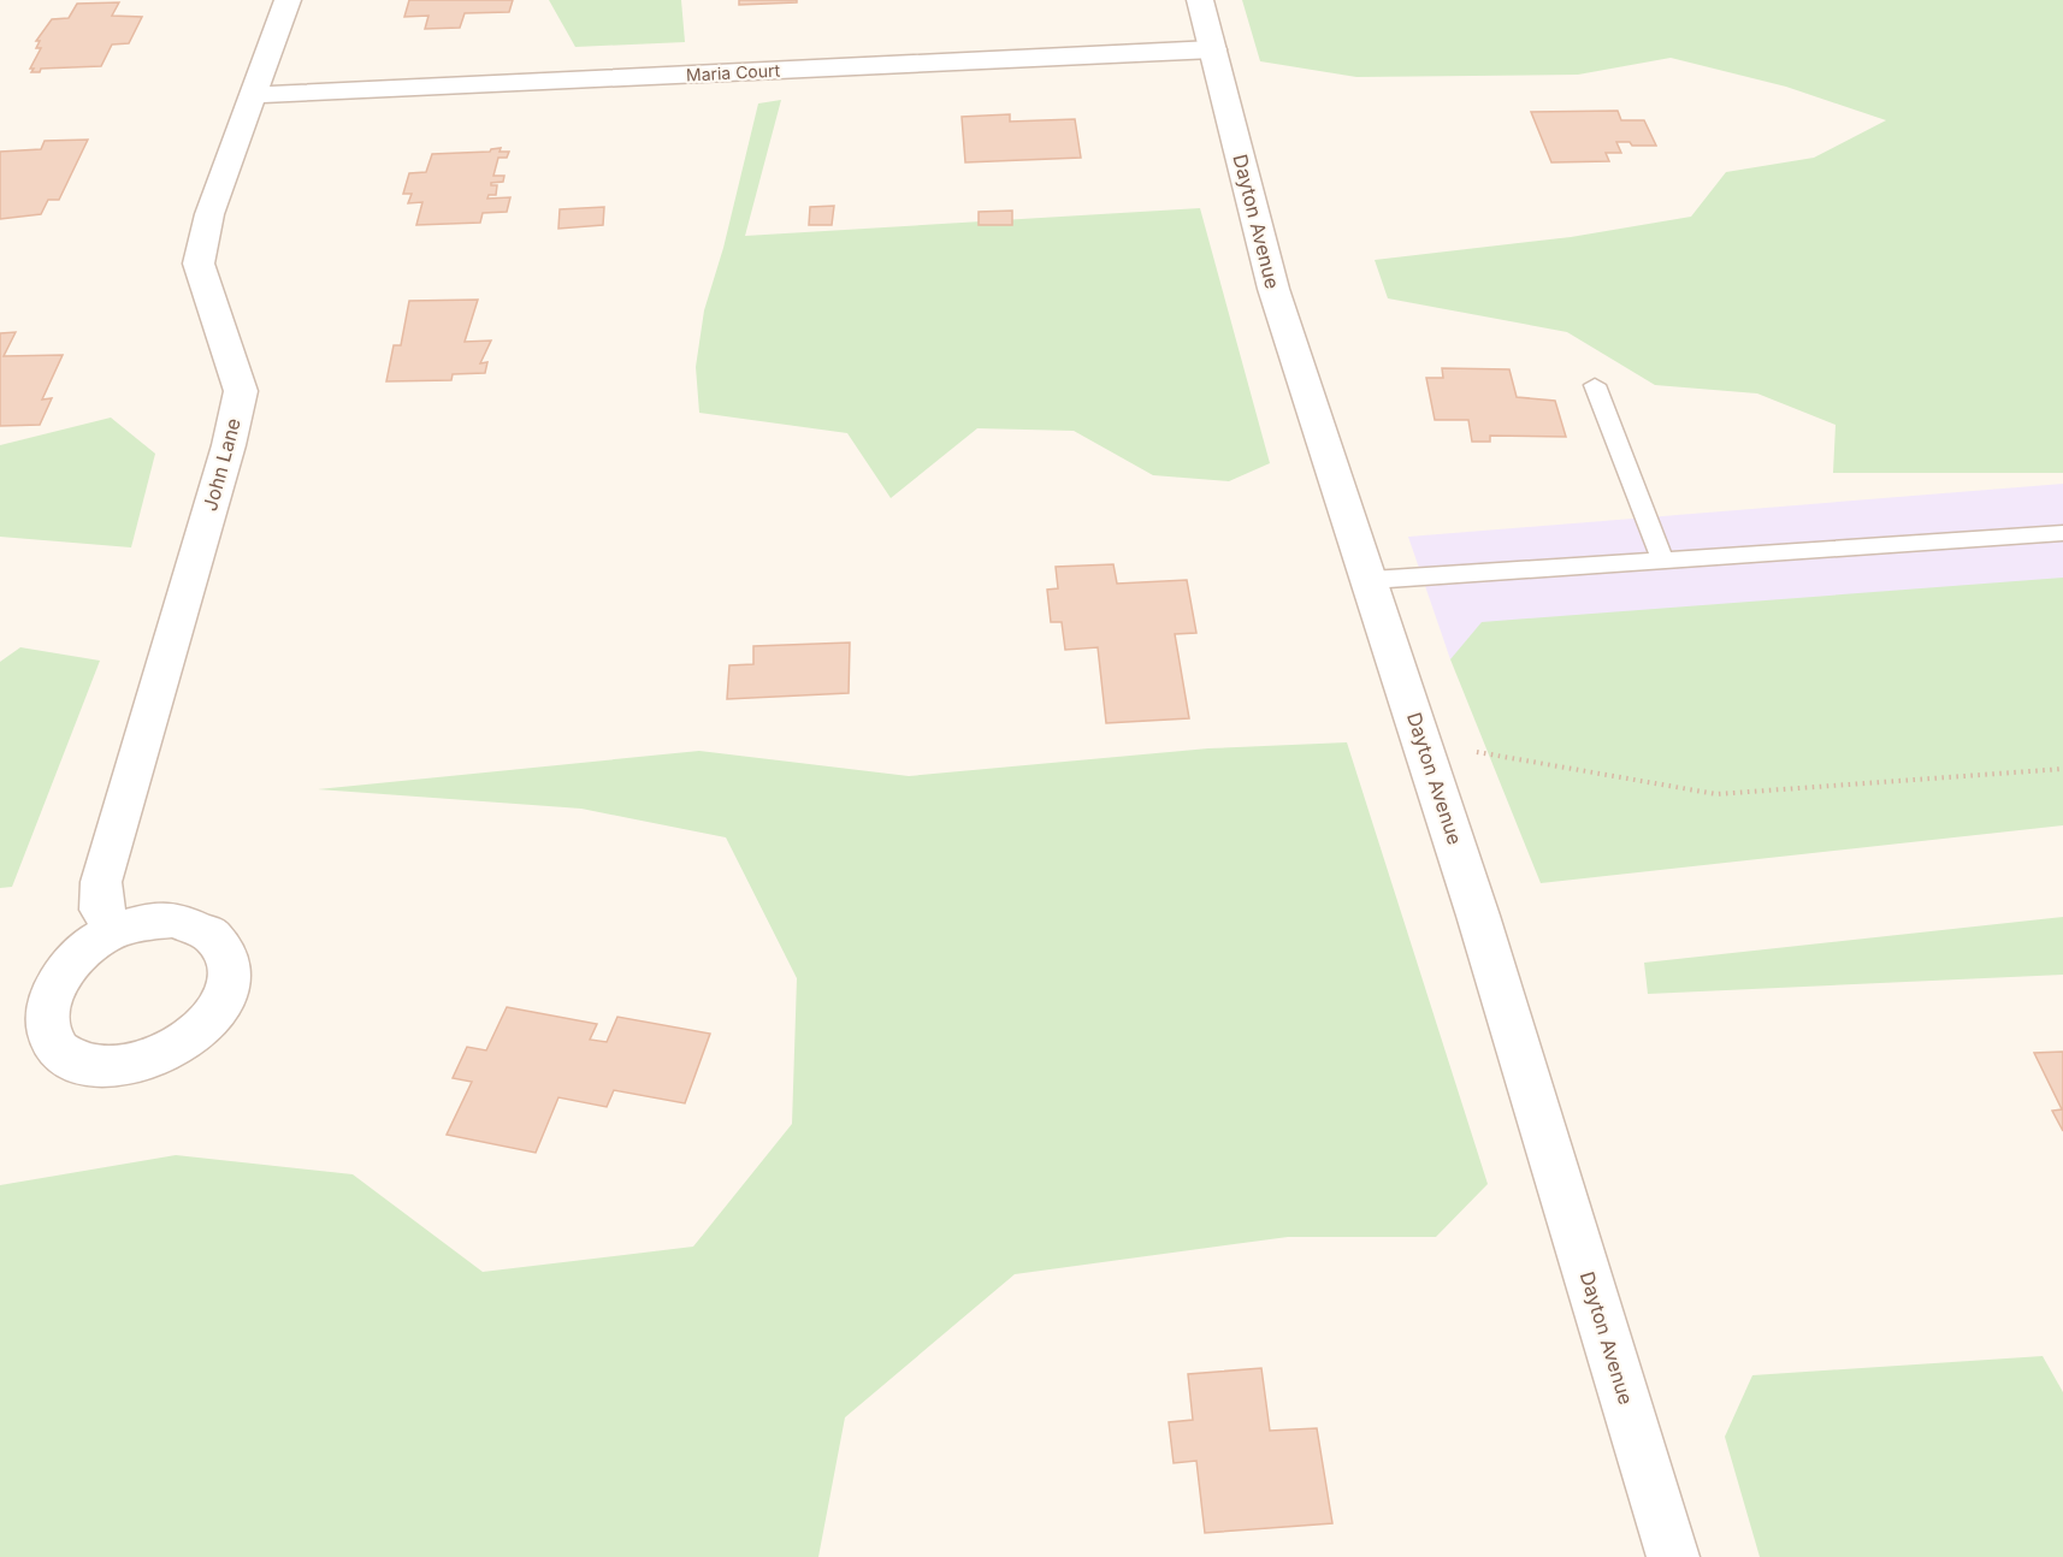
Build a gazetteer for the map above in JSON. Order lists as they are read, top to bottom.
{
  "streets": {
    "street": ["Maria Court", "Dayton Avenue", "John Lane"]
  },
  "crossings": [
    ["Maria Court", "Dayton Avenue"],
    ["Maria Court", "John Lane"]
  ]
}
